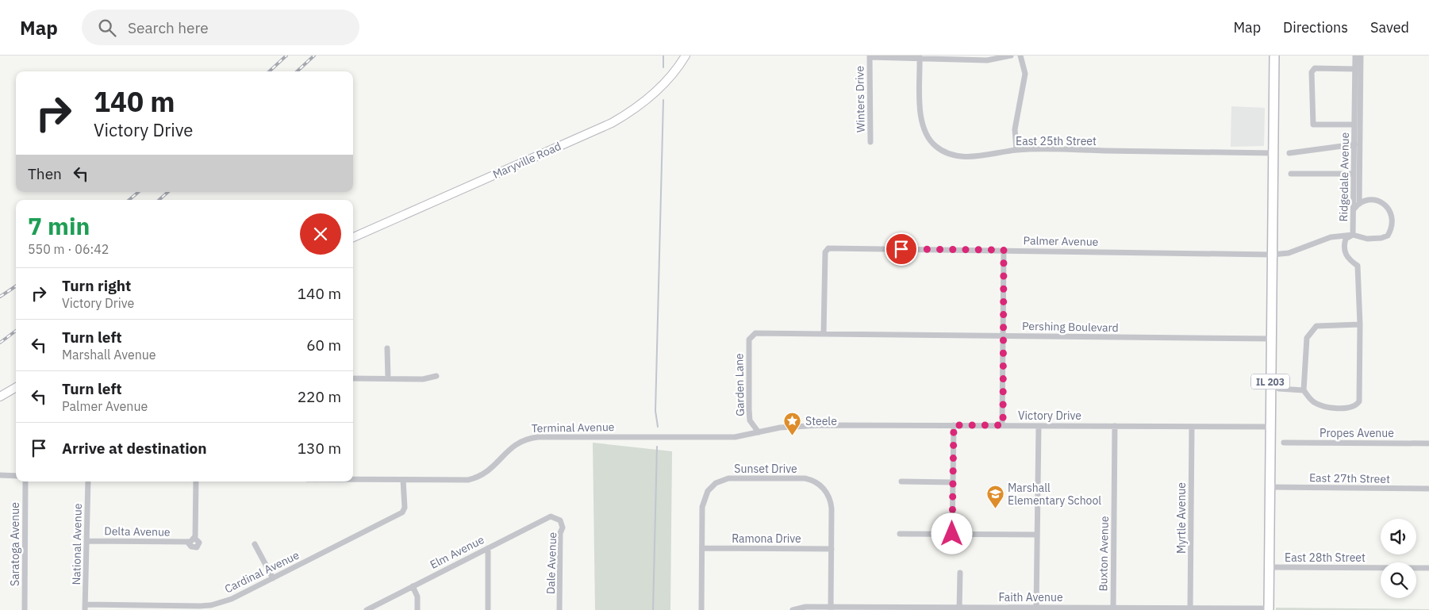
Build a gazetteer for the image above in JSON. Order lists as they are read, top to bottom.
{
  "streets": {
    "main road": ["Maryville Road", "IL 203"],
    "street": [
      "Winters Drive",
      "East 25th Street",
      "Ridgedale Avenue",
      "Palmer Avenue",
      "Pershing Boulevard",
      "Garden Lane",
      "Victory Drive",
      "Terminal Avenue",
      "Propes Avenue",
      "Sunset Drive",
      "East 27th Street",
      "Myrtle Avenue",
      "Delta Avenue",
      "Ramona Drive",
      "Saratoga Avenue",
      "National Avenue",
      "Elm Avenue",
      "Buxton Avenue",
      "East 28th Street",
      "Dale Avenue",
      "Cardinal Avenue",
      "Faith Avenue"
    ]
  },
  "crossings": [
    ["East 25th Street", "IL 203"],
    ["Ridgedale Avenue", "Palmer Avenue"],
    ["Palmer Avenue", "Pershing Boulevard"],
    ["Palmer Avenue", "IL 203"],
    ["Pershing Boulevard", "IL 203"],
    ["Pershing Boulevard", "Garden Lane"],
    ["IL 203", "Victory Drive"],
    ["IL 203", "East 27th Street"],
    ["IL 203", "East 28th Street"],
    ["IL 203", "Faith Avenue"],
    ["Garden Lane", "Victory Drive"],
    ["Garden Lane", "Terminal Avenue"],
    ["Victory Drive", "Terminal Avenue"],
    ["Victory Drive", "Myrtle Avenue"],
    ["Victory Drive", "Buxton Avenue"],
    ["Terminal Avenue", "Cardinal Avenue"],
    ["Sunset Drive", "Ramona Drive"],
    ["Sunset Drive", "Faith Avenue"],
    ["Myrtle Avenue", "Faith Avenue"],
    ["Delta Avenue", "National Avenue"],
    ["National Avenue", "Cardinal Avenue"],
    ["Elm Avenue", "Dale Avenue"],
    ["Buxton Avenue", "Faith Avenue"]
  ],
  "places": {
    "place": ["Steele"],
    "school or university": ["Marshall Elementary School"]
  },
  "page": {
    "header": "Map",
    "search": "Search here",
    "nav": ["Map", "Directions", "Saved"],
    "turn": ["140 m", "Victory Drive"],
    "then": "Then",
    "heading": ["7 min", "550 m · 06:42"],
    "list": [
      {
        "name": "Turn right",
        "note": "Victory Drive",
        "value": "140 m"
      },
      {
        "name": "Turn left",
        "note": "Marshall Avenue",
        "value": "60 m"
      },
      {
        "name": "Turn left",
        "note": "Palmer Avenue",
        "value": "220 m"
      },
      {
        "name": "Arrive at destination",
        "value": "130 m"
      }
    ]
  }
}
